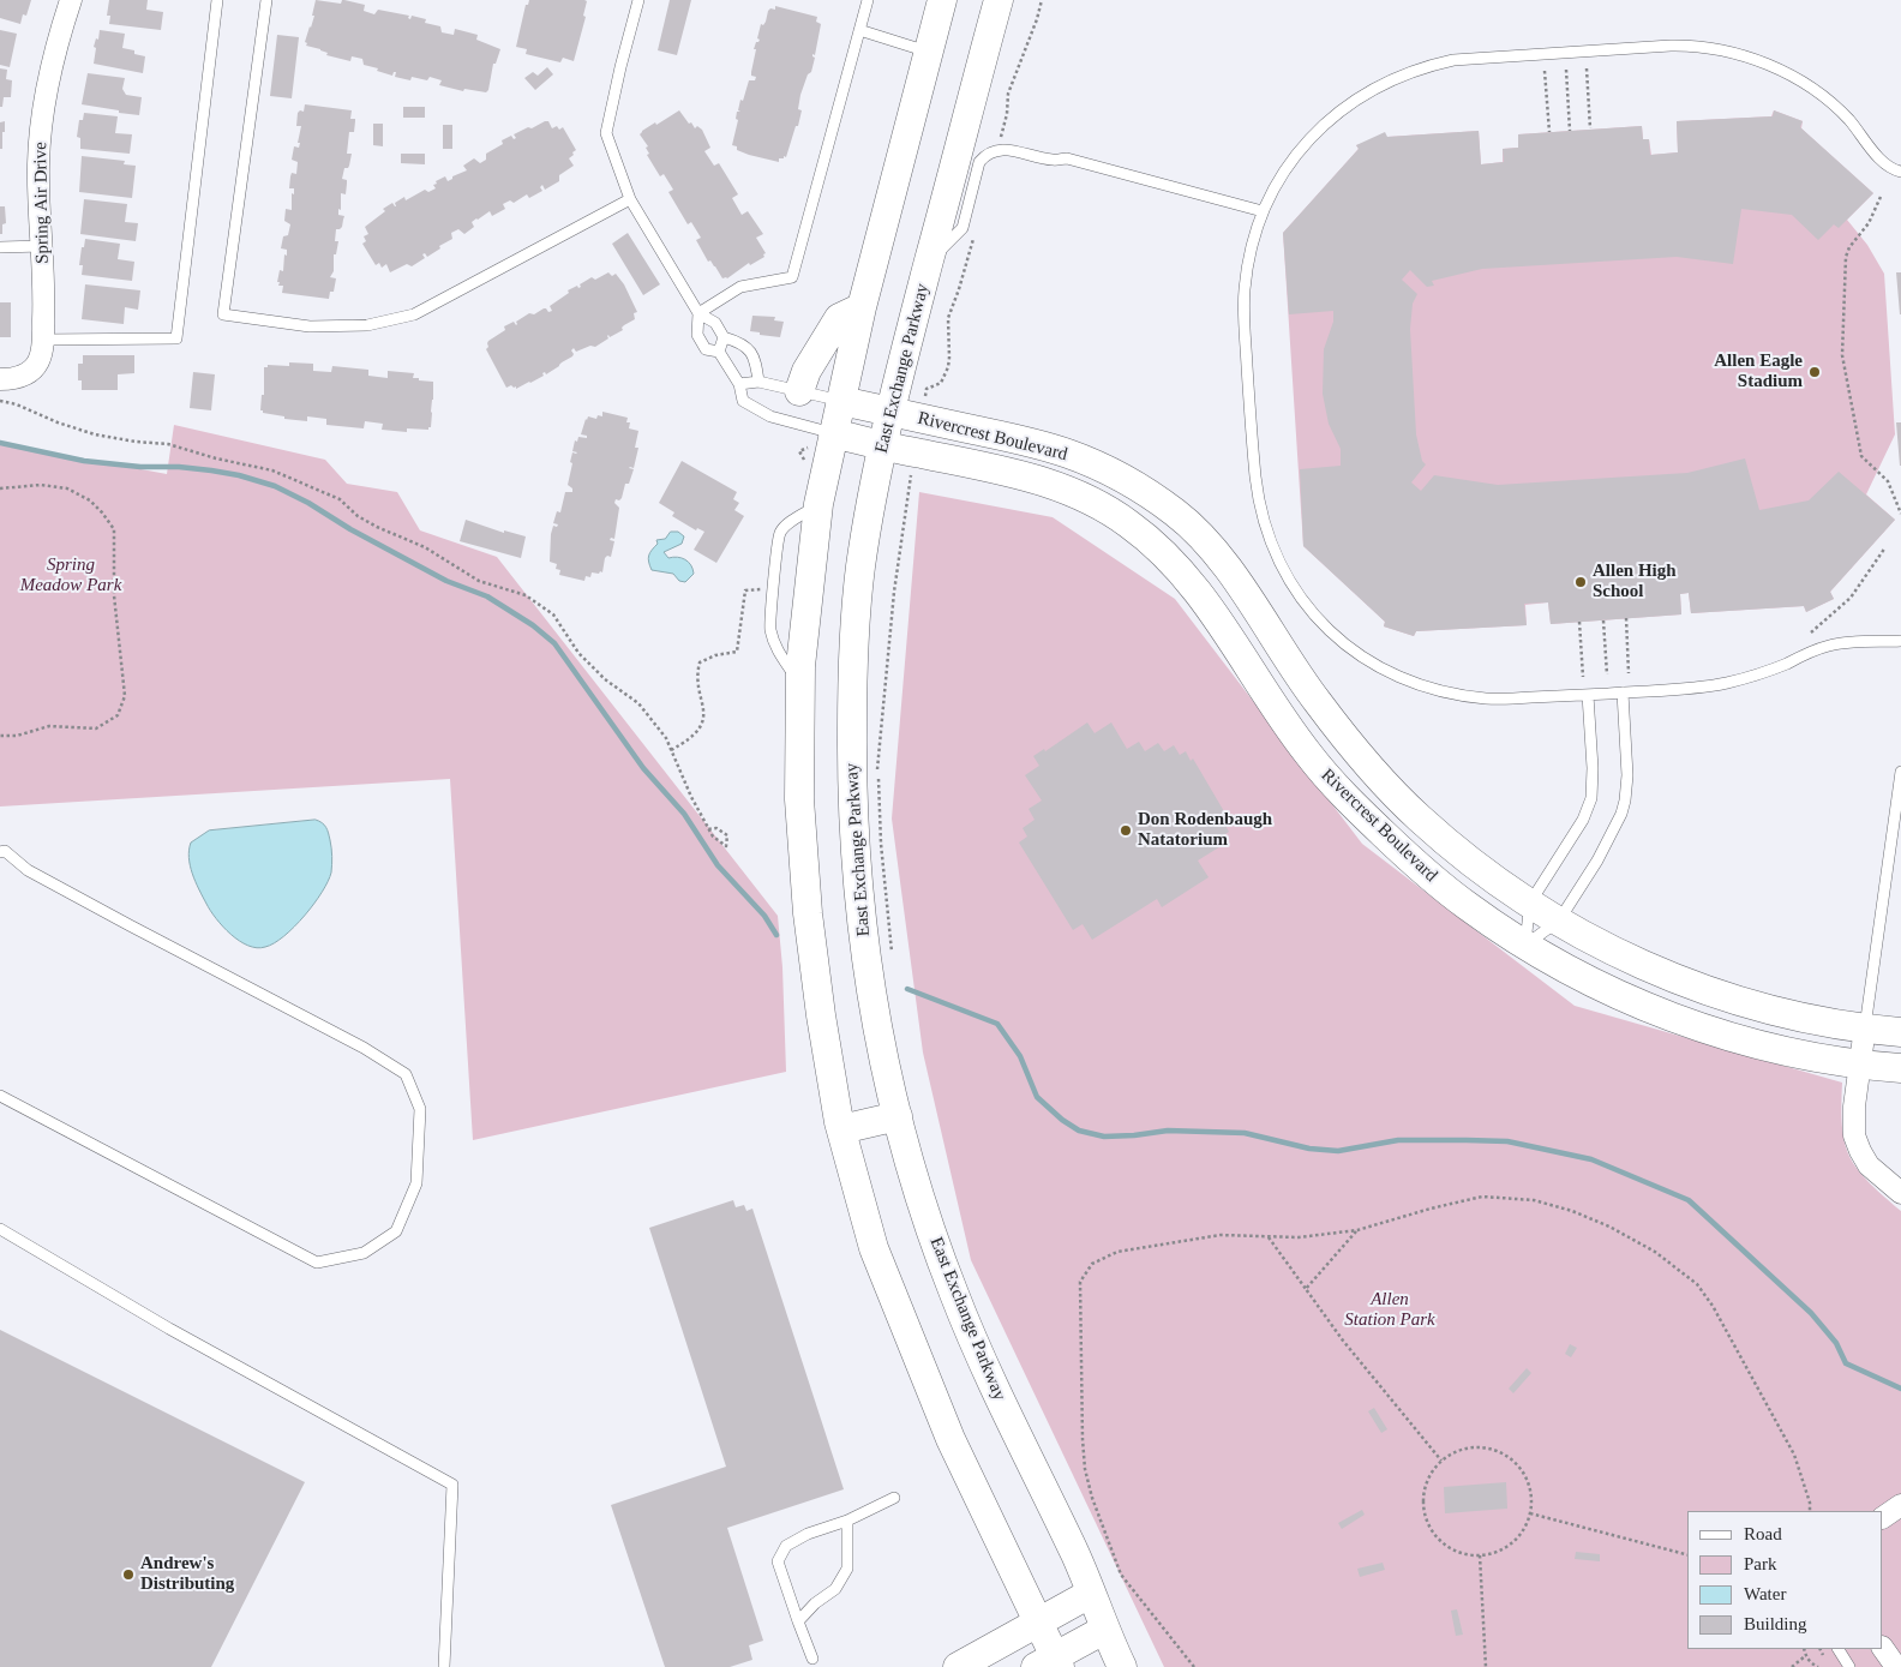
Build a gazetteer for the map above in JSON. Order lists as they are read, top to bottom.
{
  "streets": {
    "main road": ["East Exchange Parkway", "Rivercrest Boulevard"],
    "street": ["Spring Air Drive"]
  },
  "crossings": [
    ["East Exchange Parkway", "Rivercrest Boulevard"]
  ],
  "parks": ["Spring Meadow Park", "Allen Station Park"],
  "places": [
    "Allen Eagle Stadium",
    "Allen High School",
    "Don Rodenbaugh Natatorium",
    "Andrew's Distributing"
  ],
  "legend": [
    "Road",
    "Park",
    "Water",
    "Building"
  ]
}
